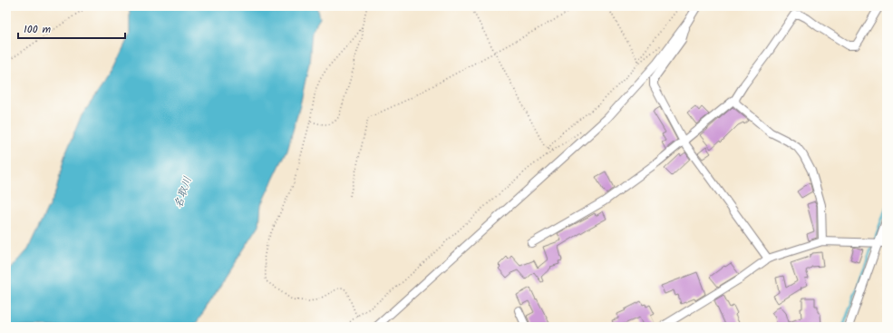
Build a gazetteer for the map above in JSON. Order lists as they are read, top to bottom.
{
  "water": ["名取川"],
  "scale_bar": "100 m"
}
